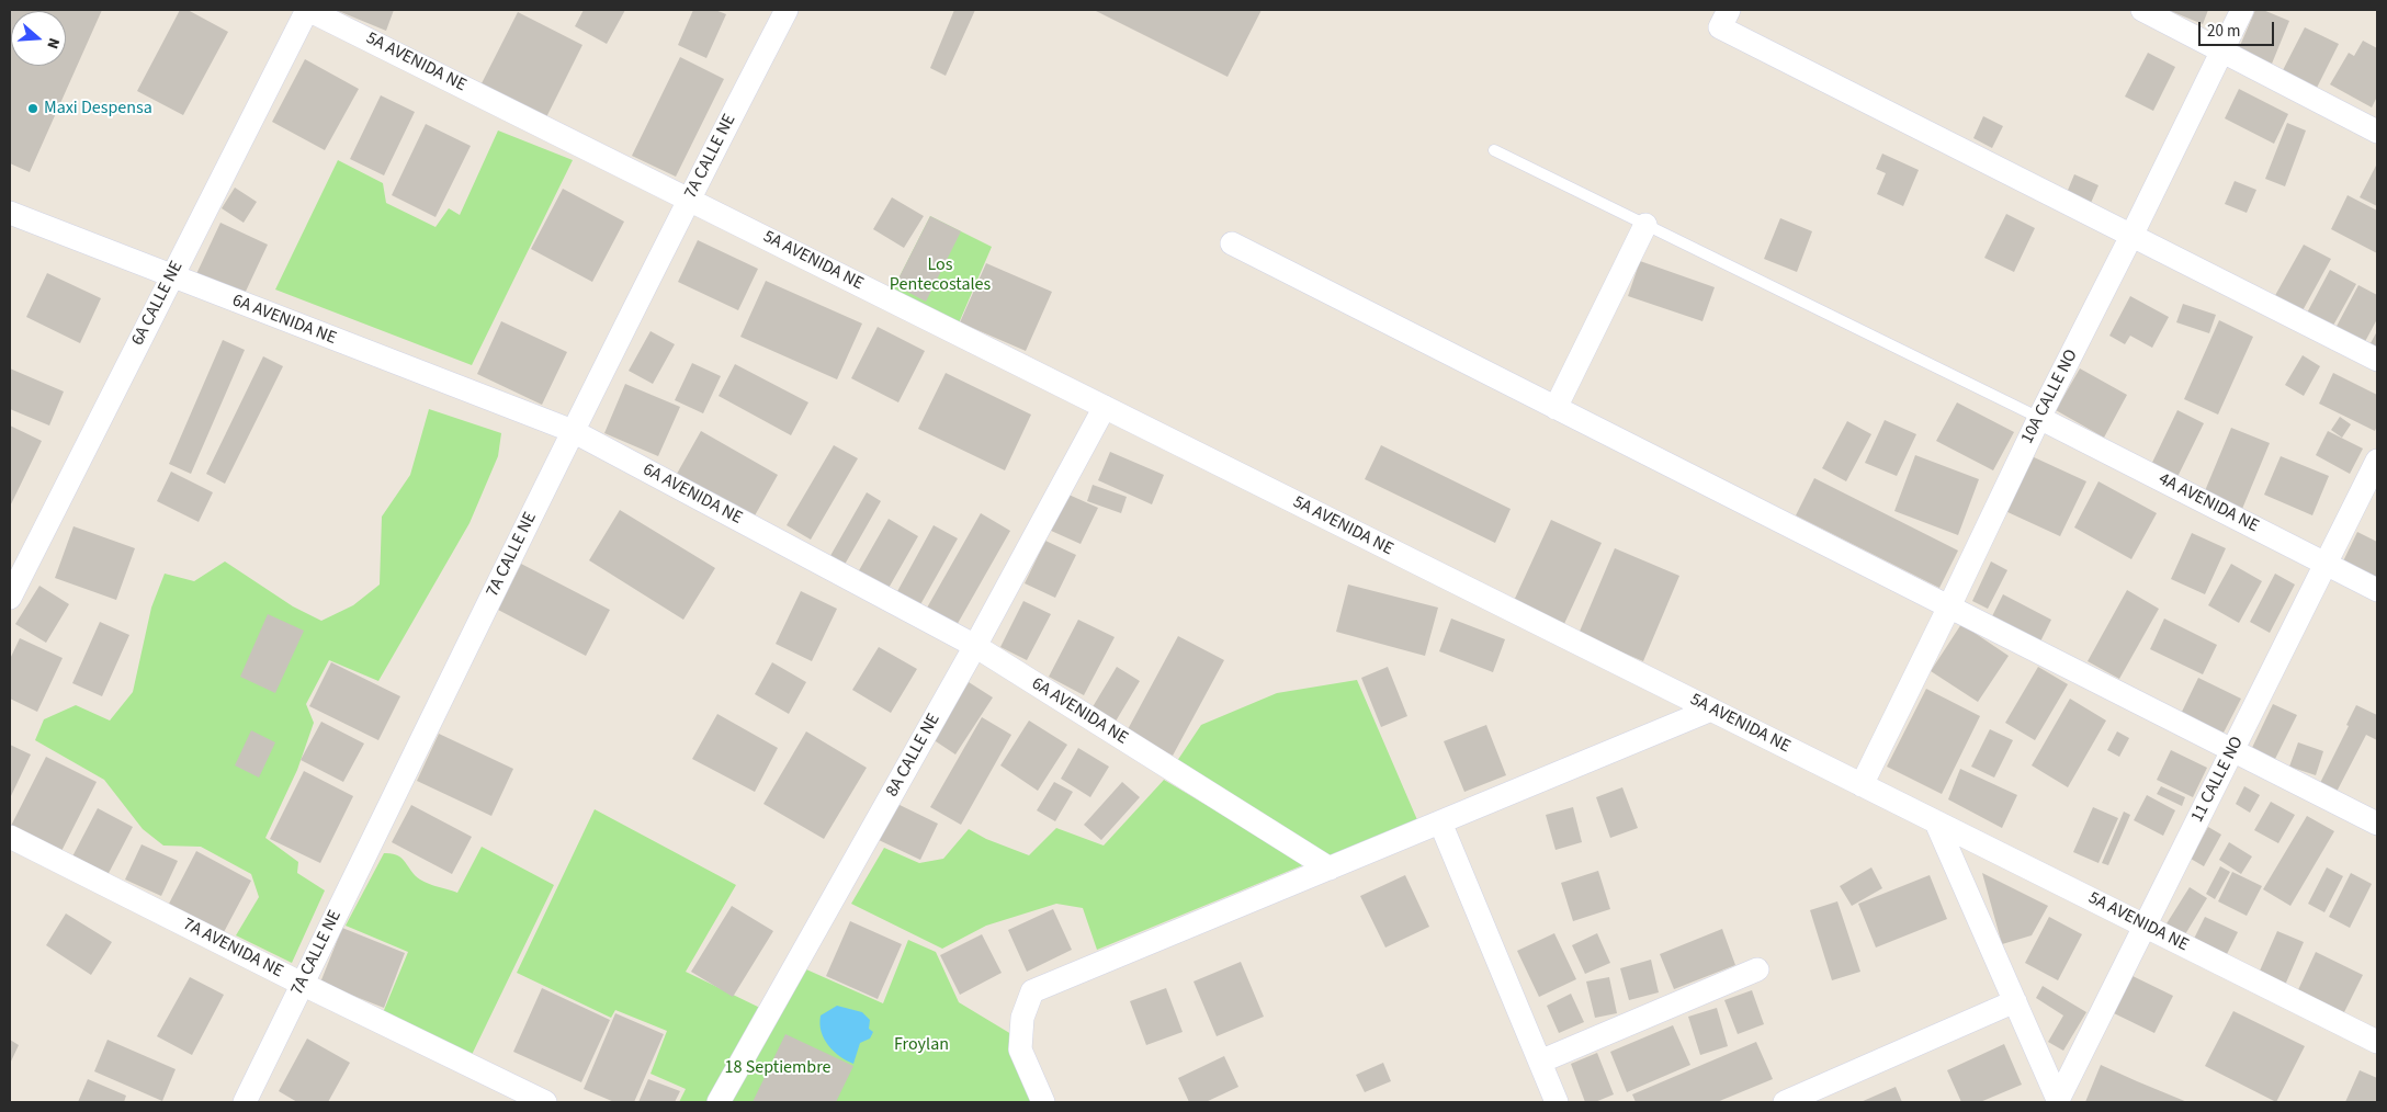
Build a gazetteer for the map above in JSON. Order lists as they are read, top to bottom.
{
  "streets": {
    "street": [
      "5A AVENIDA NE",
      "7A CALLE NE",
      "6A CALLE NE",
      "6A AVENIDA NE",
      "10A CALLE NO",
      "4A AVENIDA NE",
      "8A CALLE NE",
      "11 CALLE NO",
      "7A AVENIDA NE"
    ]
  },
  "crossings": [
    ["5A AVENIDA NE", "7A CALLE NE"],
    ["5A AVENIDA NE", "6A CALLE NE"],
    ["5A AVENIDA NE", "10A CALLE NO"],
    ["5A AVENIDA NE", "8A CALLE NE"],
    ["5A AVENIDA NE", "11 CALLE NO"],
    ["7A CALLE NE", "6A AVENIDA NE"],
    ["7A CALLE NE", "7A AVENIDA NE"],
    ["6A CALLE NE", "6A AVENIDA NE"],
    ["6A AVENIDA NE", "8A CALLE NE"],
    ["10A CALLE NO", "4A AVENIDA NE"],
    ["4A AVENIDA NE", "11 CALLE NO"]
  ],
  "parks": ["Los Pentecostales", "Froylan", "18 Septiembre"],
  "places": ["Maxi Despensa"],
  "scale_bar": "20 m",
  "north": "right"
}
